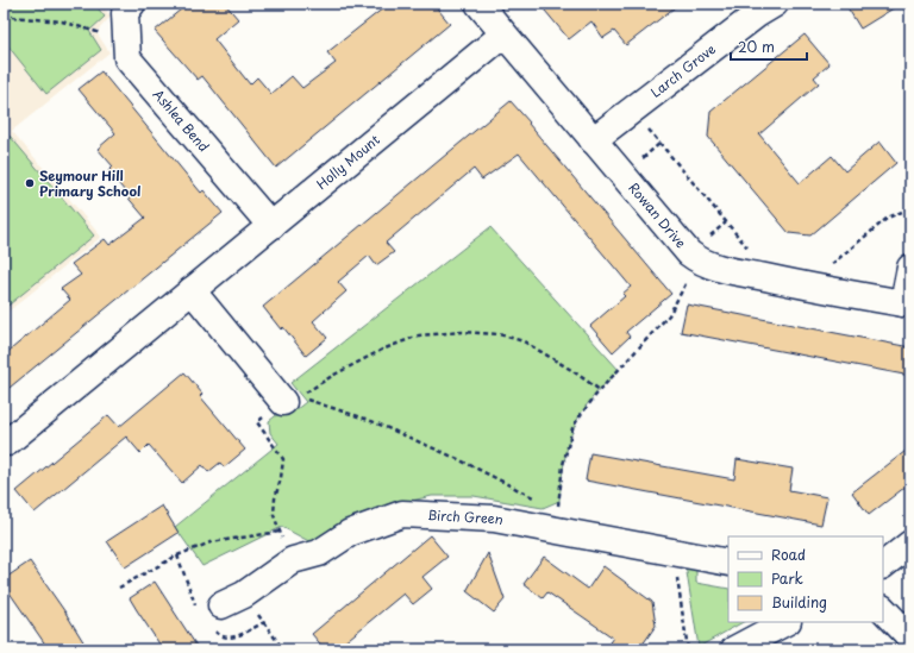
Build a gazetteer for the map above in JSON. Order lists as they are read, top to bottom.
{
  "streets": {
    "street": [
      "Larch Grove",
      "Ashlea Bend",
      "Holly Mount",
      "Rowan Drive",
      "Birch Green"
    ]
  },
  "crossings": [
    ["Larch Grove", "Rowan Drive"],
    ["Ashlea Bend", "Holly Mount"],
    ["Holly Mount", "Rowan Drive"]
  ],
  "places": ["Seymour Hill Primary School"],
  "legend": ["Road", "Park", "Building"],
  "scale_bar": "20 m"
}
